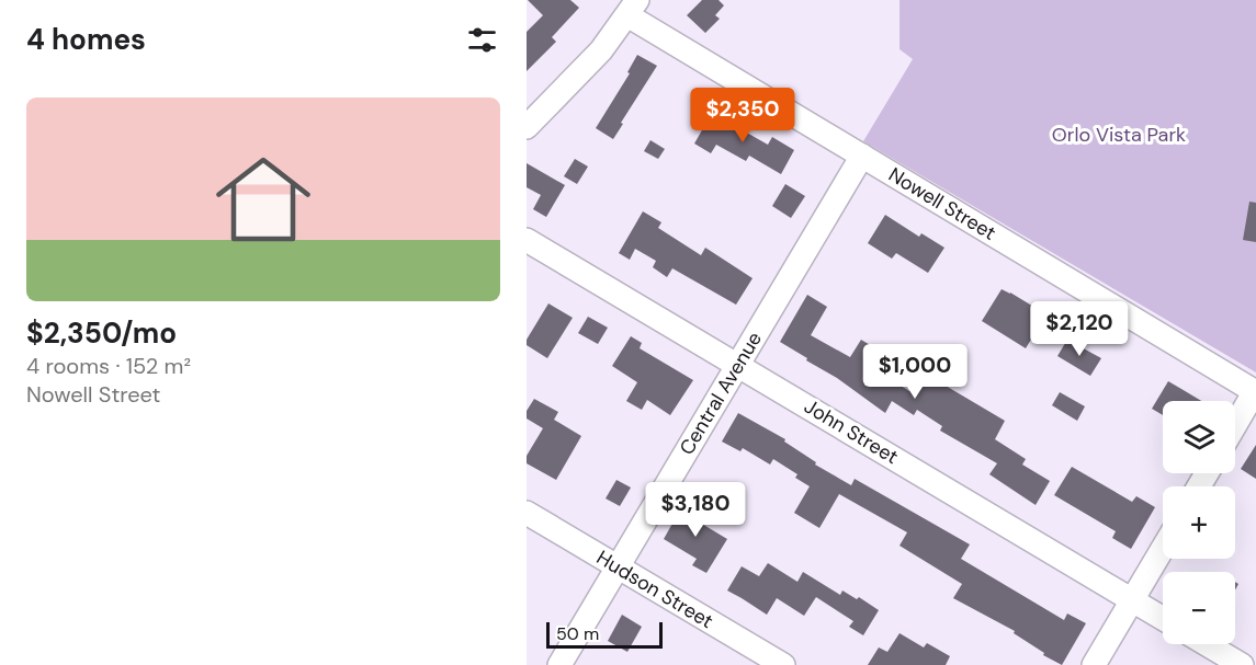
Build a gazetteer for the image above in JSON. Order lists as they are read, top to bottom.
{
  "streets": {
    "street": [
      "Nowell Street",
      "Central Avenue",
      "John Street",
      "Hudson Street"
    ]
  },
  "crossings": [
    ["Nowell Street", "Central Avenue"],
    ["Central Avenue", "John Street"],
    ["Central Avenue", "Hudson Street"]
  ],
  "parks": ["Orlo Vista Park"],
  "scale_bar": "50 m",
  "page": {
    "heading": "4 homes",
    "list": [
      {
        "name": "$2,350/mo",
        "note": "4 rooms · 152 m² · Nowell Street"
      }
    ],
    "price": [
      "$2,350",
      "$2,120",
      "$1,000",
      "$3,180"
    ],
    "map_buttons": ["+", "−"],
    "scale": "50 m"
  }
}
